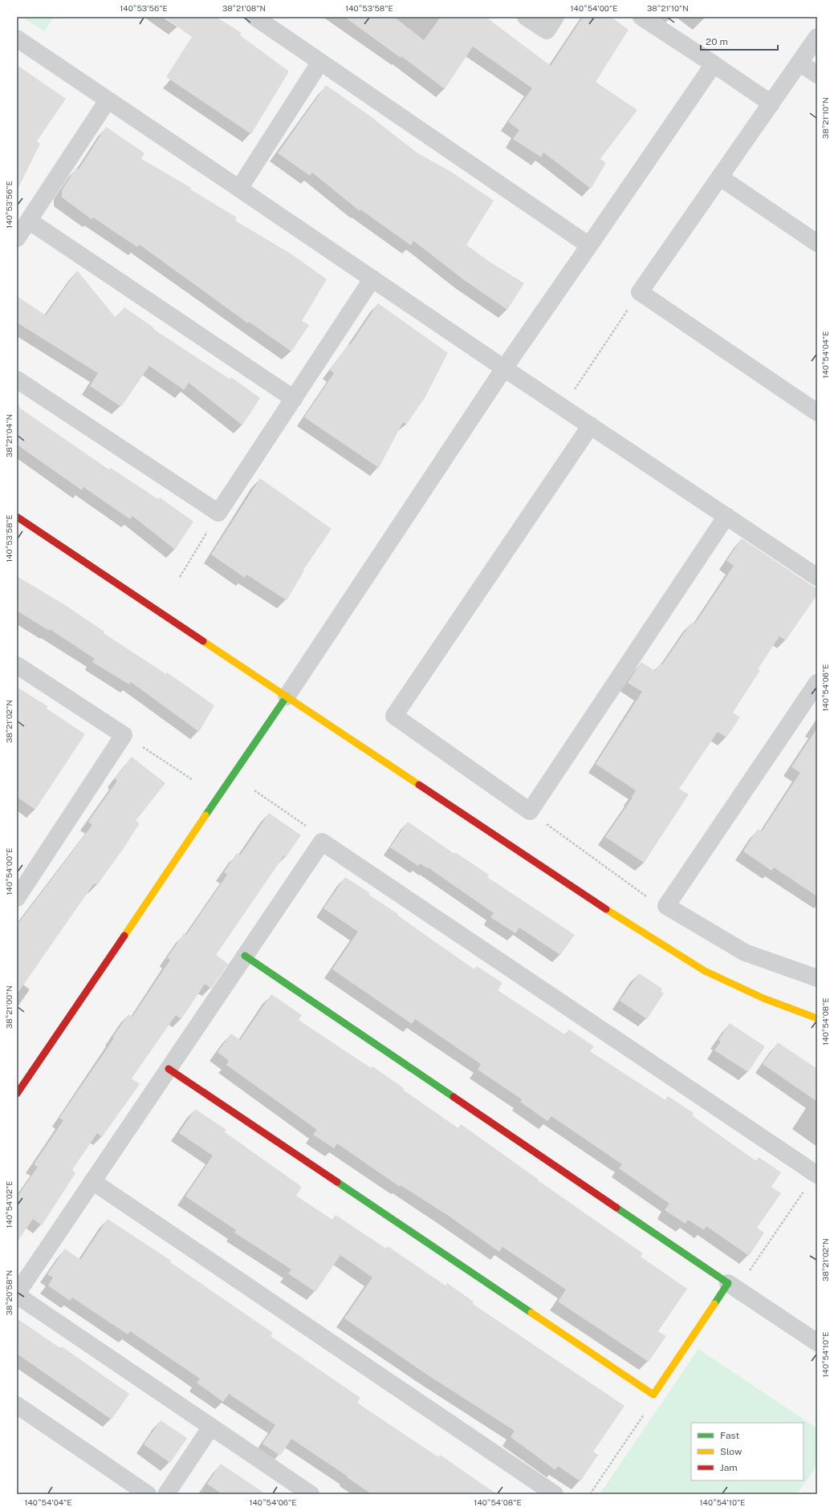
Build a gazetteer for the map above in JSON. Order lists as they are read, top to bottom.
{
  "legend": ["Fast", "Slow", "Jam"],
  "scale_bar": "20 m",
  "coordinates": [
    "140°53'56\"E",
    "38°21'08\"N",
    "140°53'58\"E",
    "140°54'00\"E",
    "38°21'10\"N",
    "140°54'04\"E",
    "38°21'04\"N",
    "140°54'06\"E",
    "38°21'02\"N",
    "38°21'00\"N",
    "140°54'08\"E",
    "140°54'02\"E",
    "38°20'58\"N",
    "140°54'10\"E"
  ]
}
